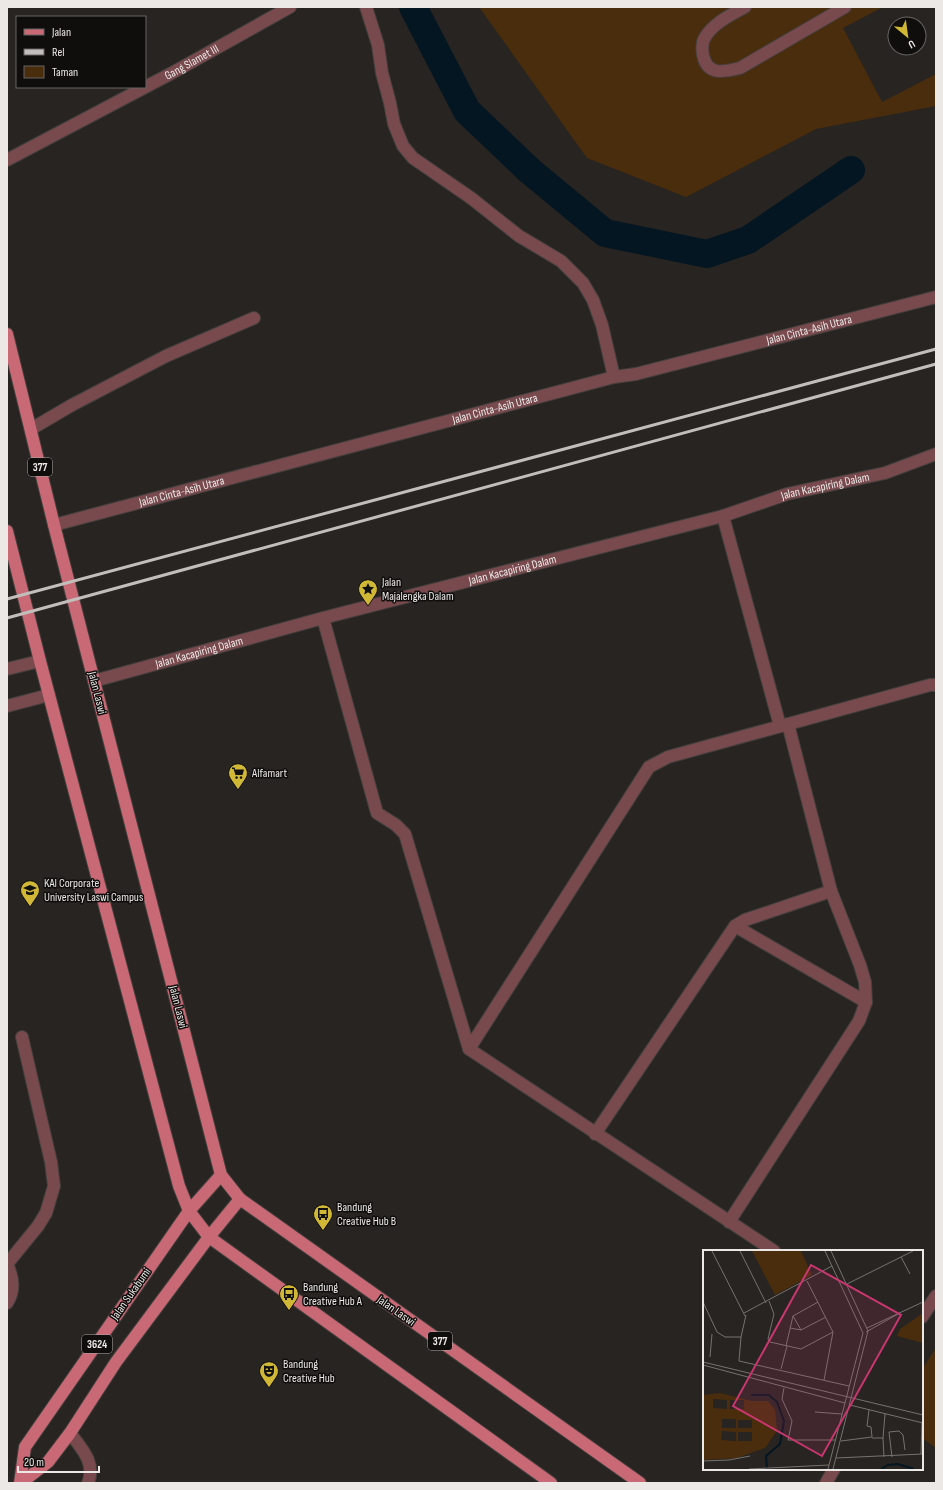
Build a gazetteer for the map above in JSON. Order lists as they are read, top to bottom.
{
  "streets": {
    "main road": [
      "377",
      "Jalan Laswi",
      "Jalan Sukabumi",
      "3624"
    ],
    "street": ["Gang Slamet III", "Jalan Cinta-Asih Utara", "Jalan Kacapiring Dalam"]
  },
  "crossings": [
    ["Jalan Cinta-Asih Utara", "Jalan Laswi"],
    ["Jalan Kacapiring Dalam", "Jalan Laswi"],
    ["Jalan Laswi", "Jalan Sukabumi"]
  ],
  "places": {
    "place": ["Jalan Majalengka Dalam"],
    "supermarket": ["Alfamart"],
    "school or university": ["KAI Corporate University Laswi Campus"],
    "bus stop": ["Bandung Creative Hub B", "Bandung Creative Hub A"],
    "theatre": ["Bandung Creative Hub"]
  },
  "legend": ["Jalan", "Rel", "Taman"],
  "scale_bar": "20 m",
  "north": "bottom right"
}
